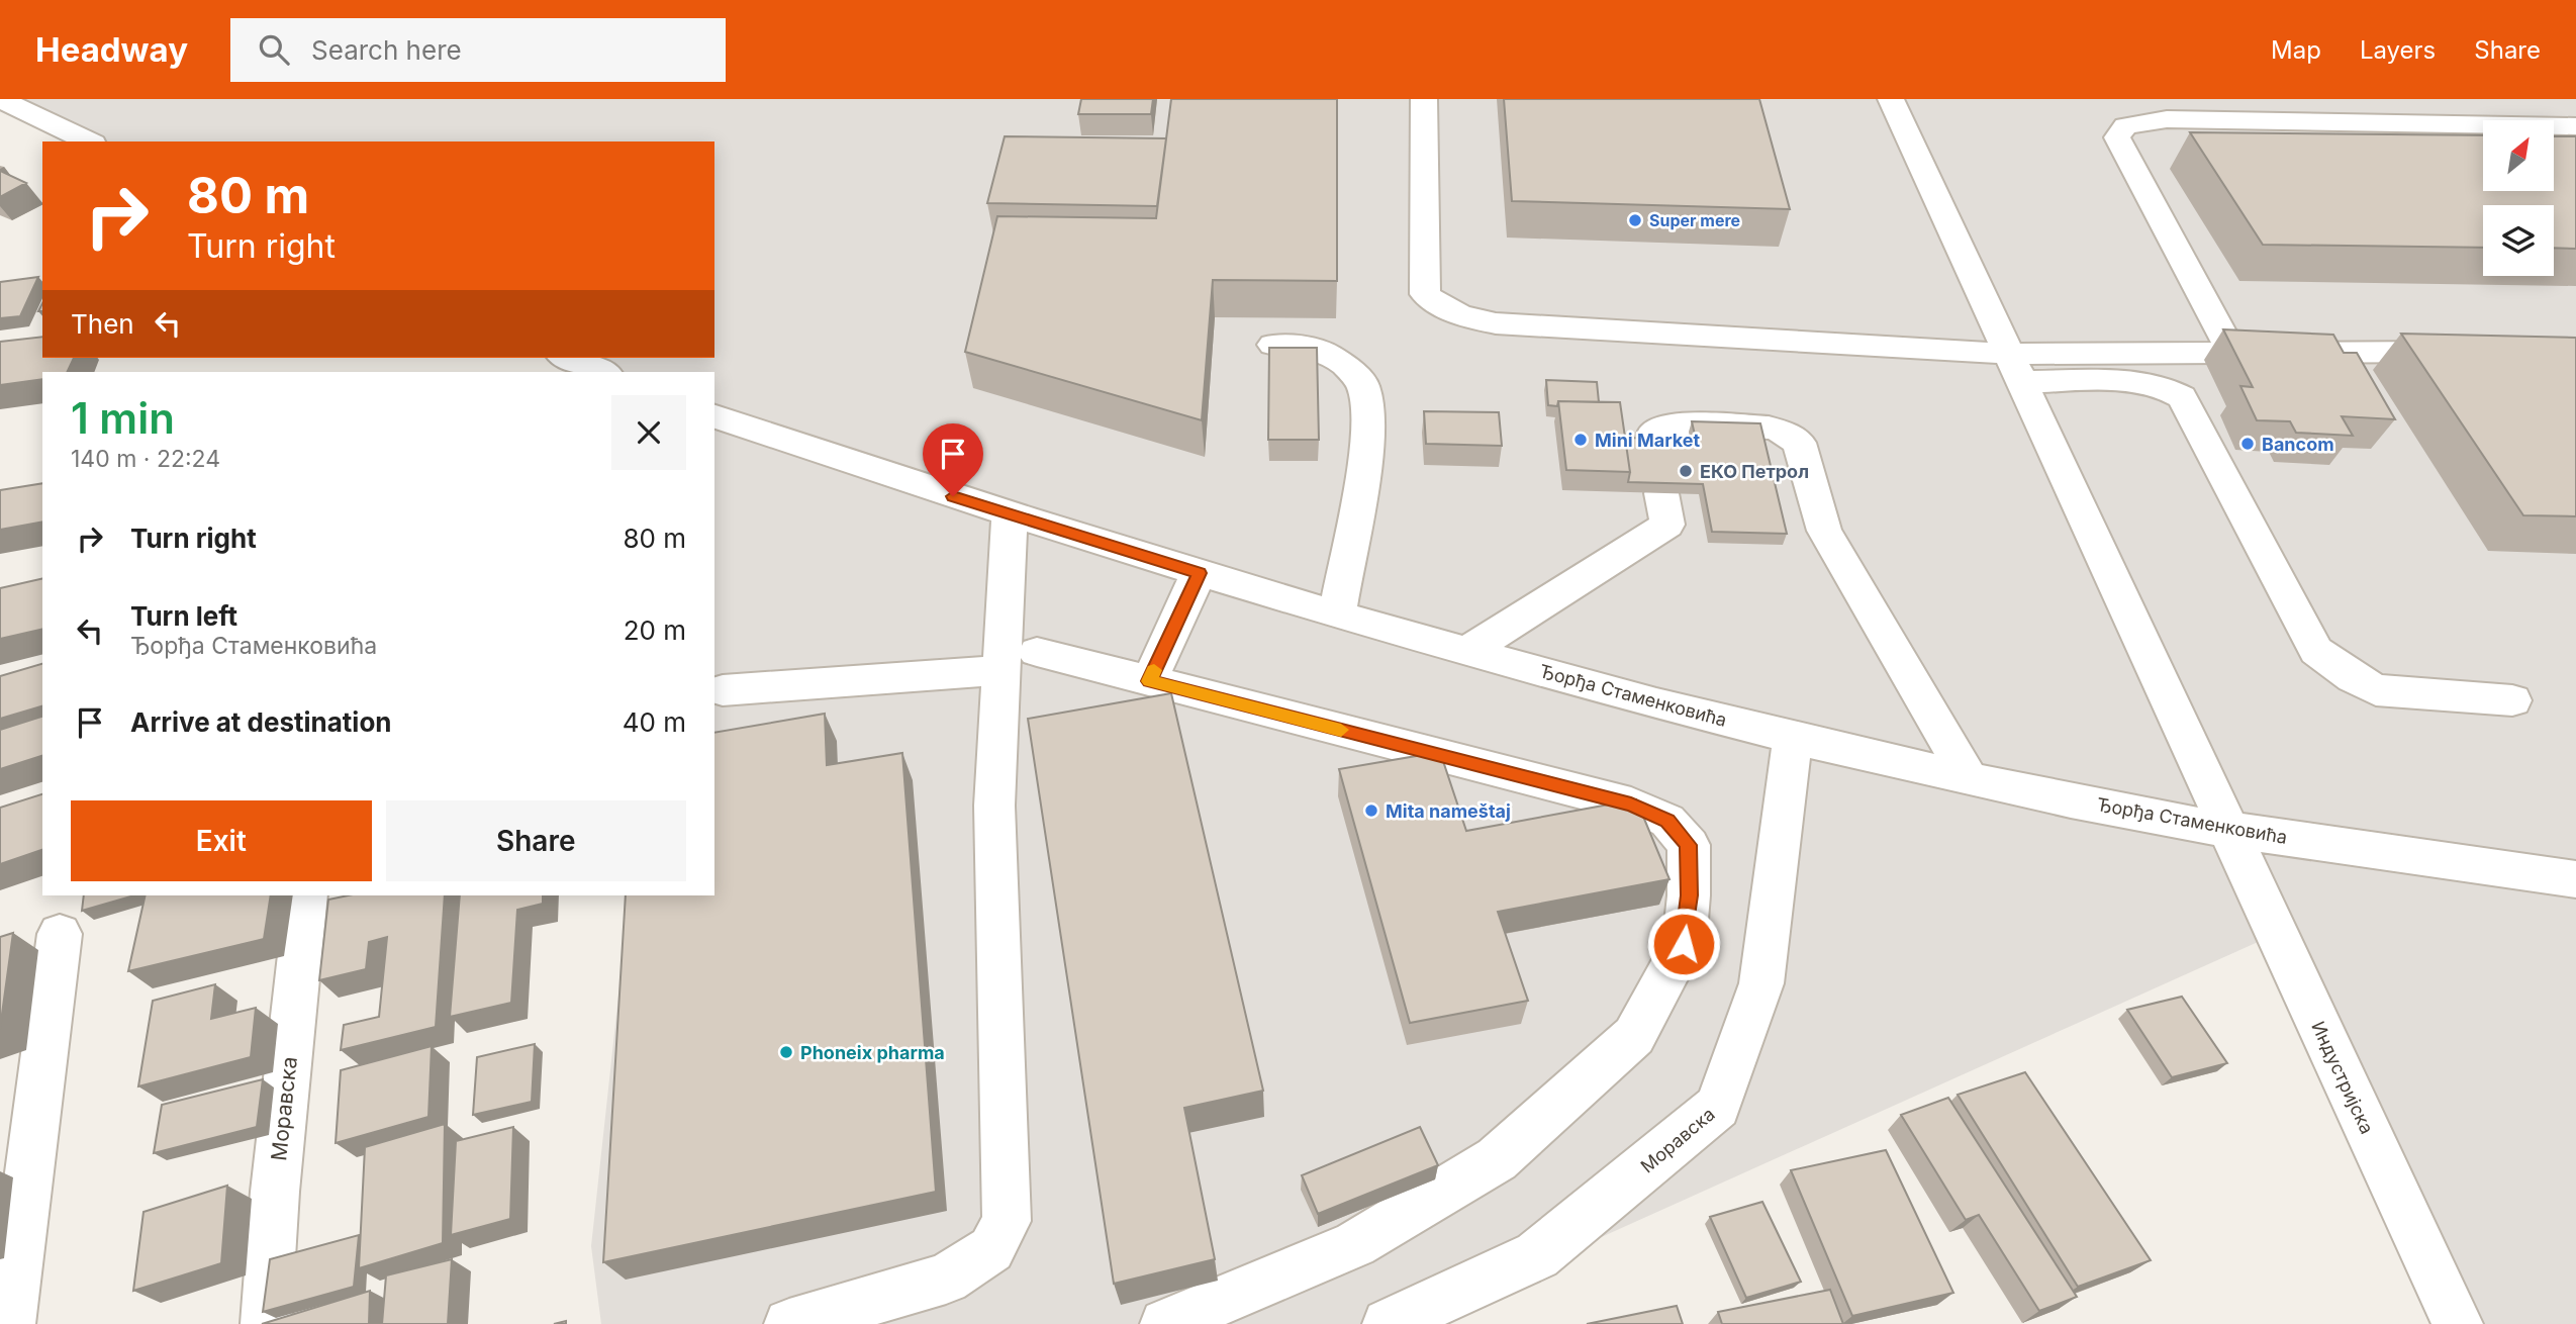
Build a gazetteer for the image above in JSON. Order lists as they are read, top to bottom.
{
  "streets": {
    "street": ["Ђорђа Стаменковића", "Индустријска", "Моравска"]
  },
  "crossings": [
    ["Ђорђа Стаменковића", "Индустријска"],
    ["Ђорђа Стаменковића", "Моравска"]
  ],
  "places": [
    "Super mere",
    "Mini Market",
    "Bancom",
    "ЕКО Петрол",
    "Mita nameštaj",
    "Phoneix pharma"
  ],
  "north": "top right",
  "page": {
    "header": "Headway",
    "search": "Search here",
    "nav": ["Map", "Layers", "Share"],
    "turn": ["80 m", "Turn right"],
    "then": "Then",
    "heading": ["1 min", "140 m · 22:24"],
    "list": [
      {
        "name": "Turn right",
        "value": "80 m"
      },
      {
        "name": "Turn left",
        "note": "Ђорђа Стаменковића",
        "value": "20 m"
      },
      {
        "name": "Arrive at destination",
        "value": "40 m"
      }
    ],
    "buttons": ["Exit", "Share"]
  }
}
